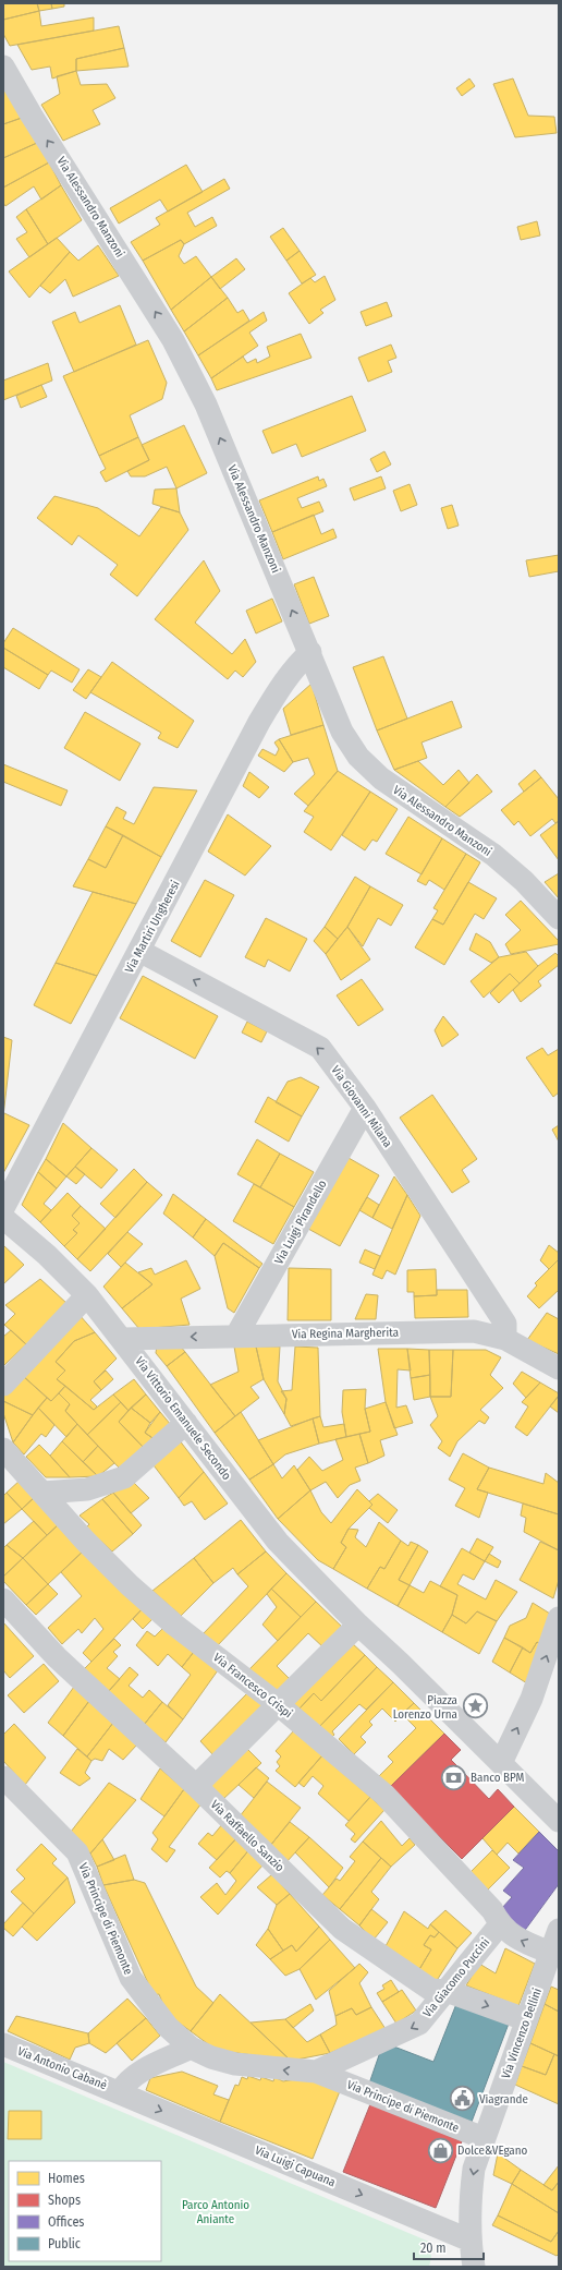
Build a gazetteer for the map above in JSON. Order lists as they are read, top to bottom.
{
  "streets": {
    "street": [
      "Via Alessandro Manzoni",
      "Via Martiri Ungheresi",
      "Via Giovanni Milana",
      "Via Luigi Pirandello",
      "Via Regina Margherita",
      "Via Vittorio Emanuele Secondo",
      "Via Francesco Crispi",
      "Via Raffaello Sanzio",
      "Via Principe di Piemonte",
      "Via Giacomo Puccini",
      "Via Vincenzo Bellini",
      "Via Antonio Cabanè",
      "Via Luigi Capuana"
    ]
  },
  "crossings": [
    ["Via Alessandro Manzoni", "Via Martiri Ungheresi"],
    ["Via Martiri Ungheresi", "Via Giovanni Milana"],
    ["Via Giovanni Milana", "Via Luigi Pirandello"],
    ["Via Giovanni Milana", "Via Regina Margherita"],
    ["Via Luigi Pirandello", "Via Regina Margherita"],
    ["Via Regina Margherita", "Via Vittorio Emanuele Secondo"],
    ["Via Francesco Crispi", "Via Giacomo Puccini"],
    ["Via Francesco Crispi", "Via Vincenzo Bellini"],
    ["Via Raffaello Sanzio", "Via Giacomo Puccini"],
    ["Via Raffaello Sanzio", "Via Vincenzo Bellini"],
    ["Via Principe di Piemonte", "Via Giacomo Puccini"],
    ["Via Principe di Piemonte", "Via Vincenzo Bellini"],
    ["Via Vincenzo Bellini", "Via Luigi Capuana"],
    ["Via Antonio Cabanè", "Via Luigi Capuana"]
  ],
  "one_way": [
    "Via Alessandro Manzoni",
    "Via Giovanni Milana",
    "Via Giacomo Puccini",
    "Via Luigi Capuana"
  ],
  "parks": ["Parco Antonio Aniante"],
  "places": {
    "place": ["Piazza Lorenzo Urna"],
    "bank": ["Banco BPM"],
    "public building": ["Viagrande"],
    "shop": ["Dolce&VEgano"]
  },
  "legend": [
    "Homes",
    "Shops",
    "Offices",
    "Public"
  ],
  "scale_bar": "20 m"
}
